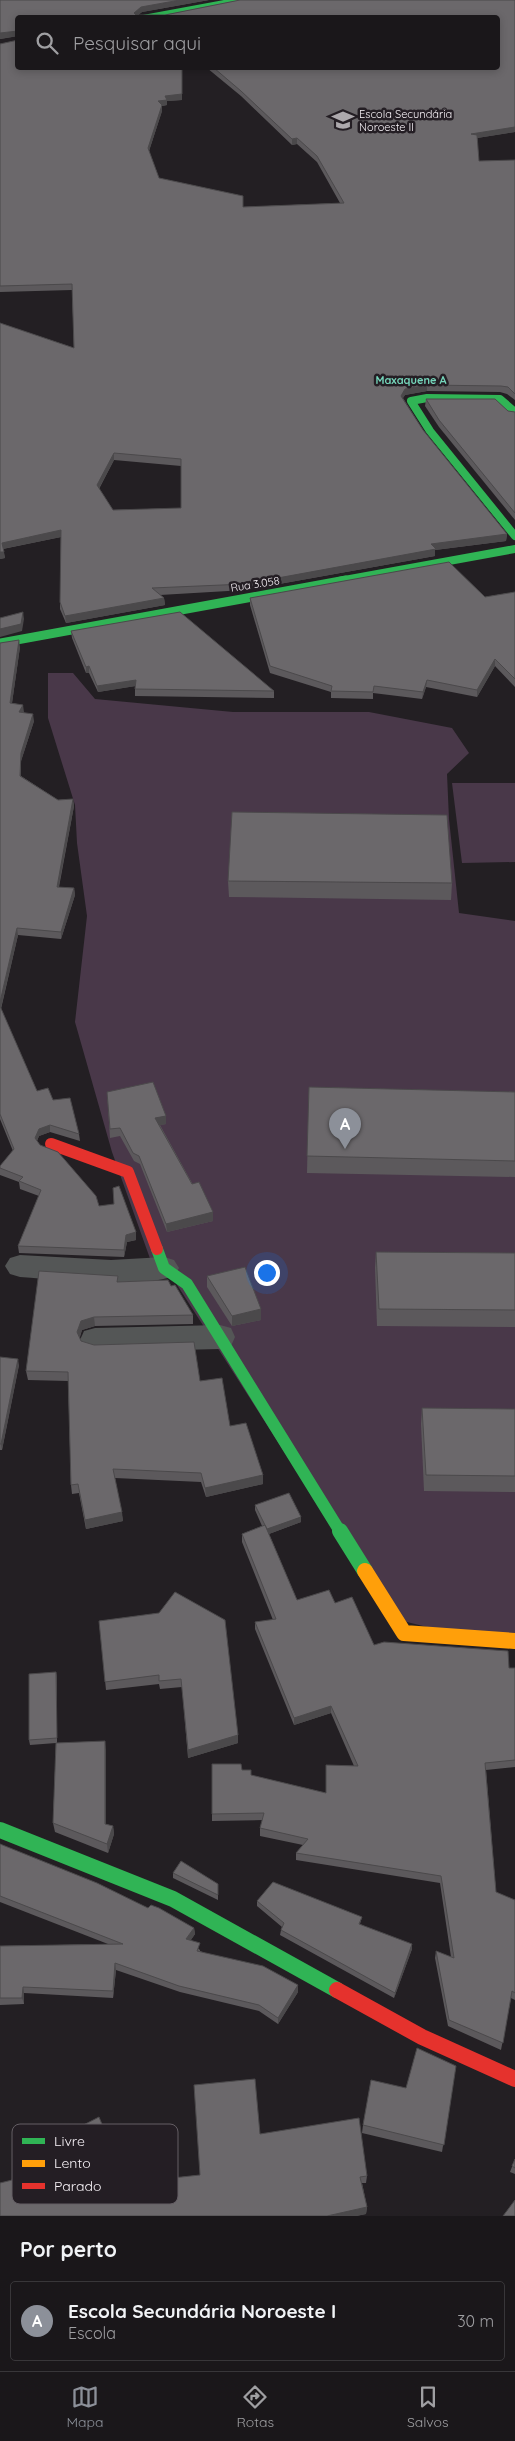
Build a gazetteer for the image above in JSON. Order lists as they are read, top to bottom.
{
  "streets": {
    "street": ["Rua 3.058"]
  },
  "districts": ["Maxaquene A"],
  "places": {
    "school or university": ["Escola Secundária Noroeste II"]
  },
  "legend": ["Livre", "Lento", "Parado"],
  "page": {
    "search": "Pesquisar aqui",
    "pins": "A",
    "heading": "Por perto",
    "list": [
      {
        "mark": "A",
        "name": "Escola Secundária Noroeste I",
        "note": "Escola",
        "value": "30 m"
      }
    ],
    "nav": ["Mapa", "Rotas", "Salvos"]
  }
}
